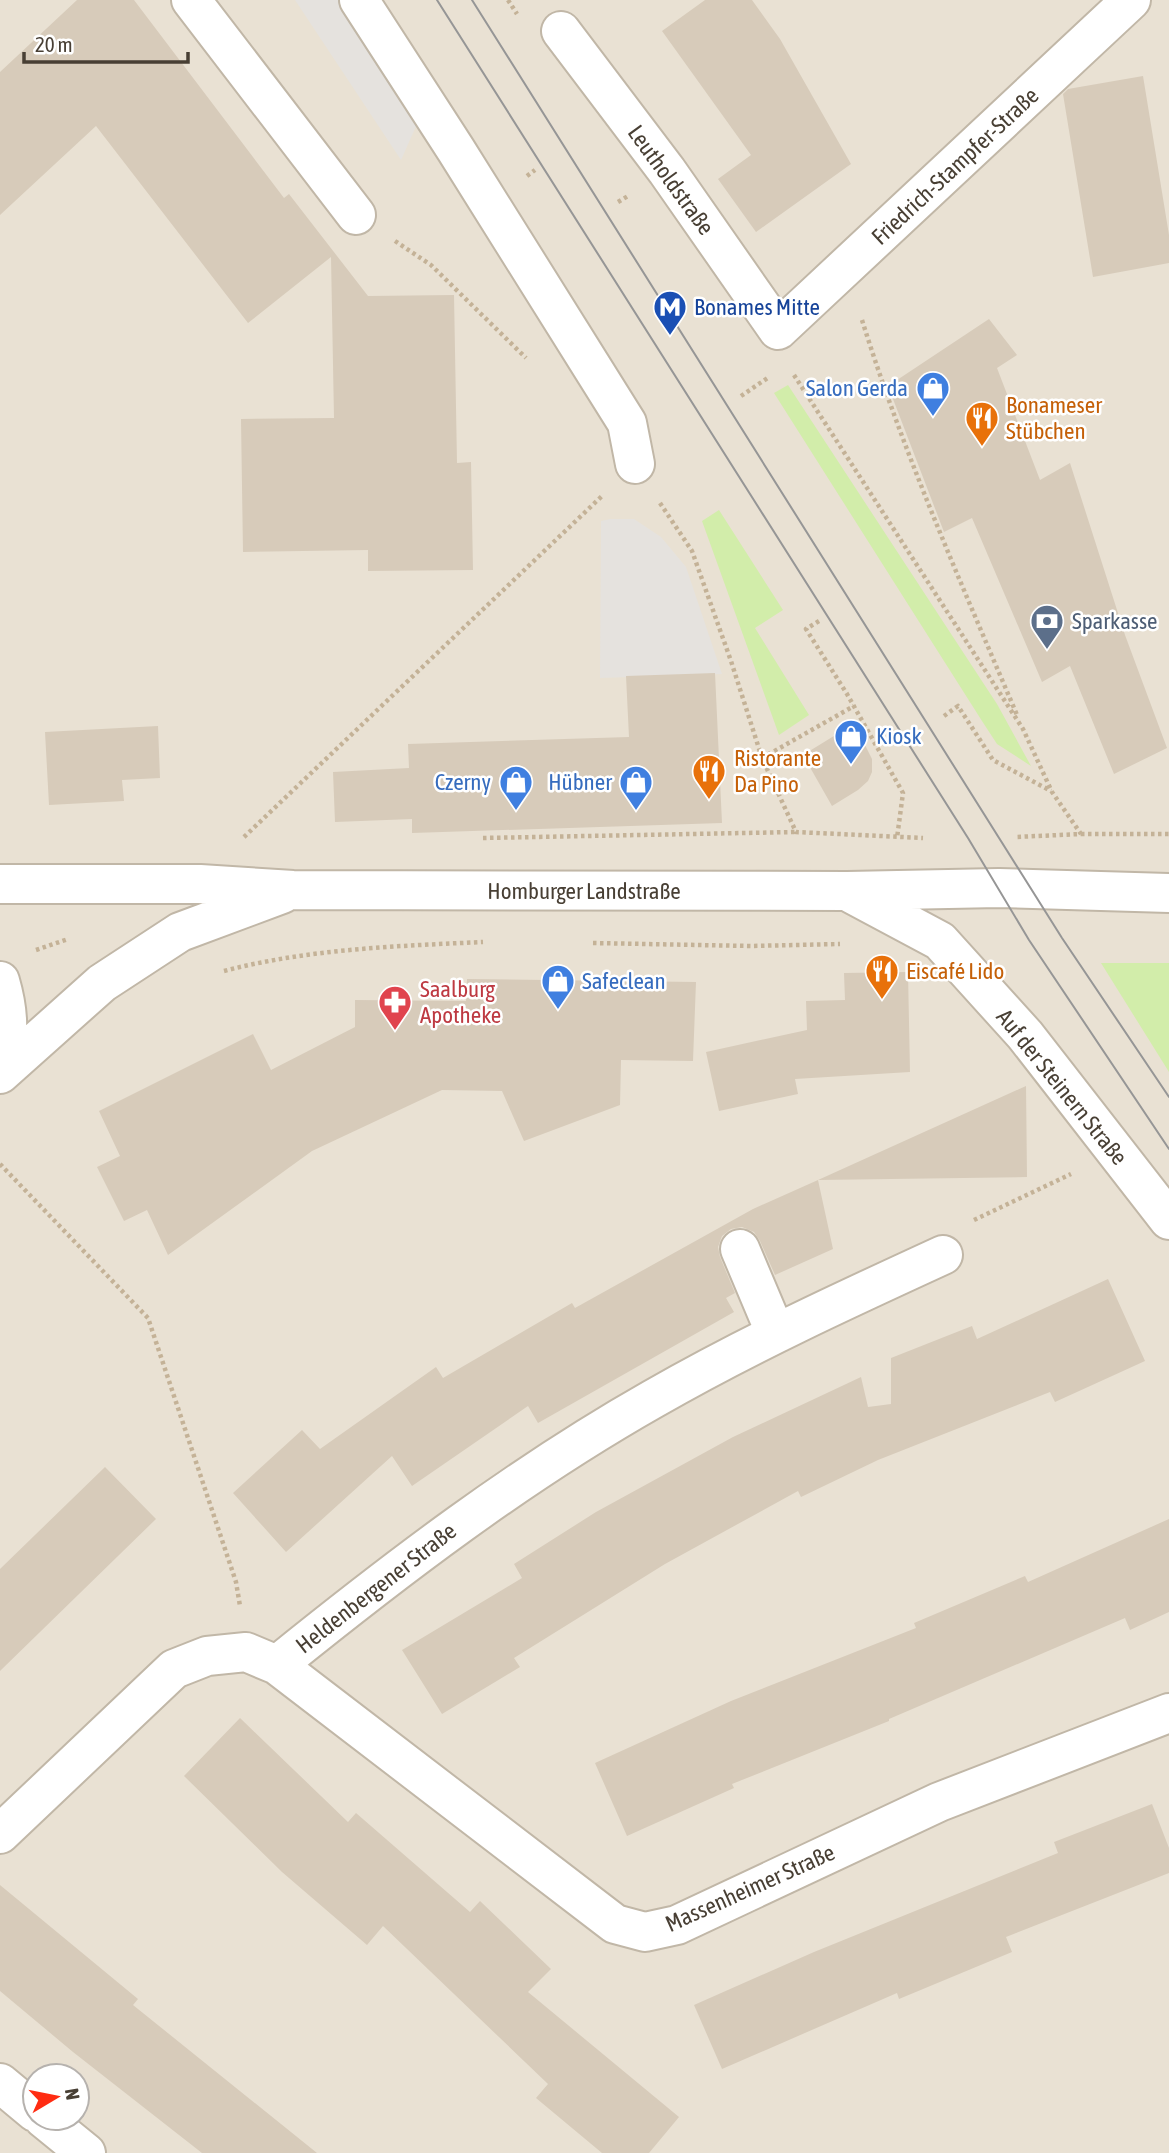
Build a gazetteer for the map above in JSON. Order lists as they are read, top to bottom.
{
  "streets": {
    "street": [
      "Friedrich-Stampfer-Straße",
      "Leutholdstraße",
      "Homburger Landstraße",
      "Auf der Steinern Straße",
      "Heldenbergener Straße",
      "Massenheimer Straße"
    ]
  },
  "crossings": [
    ["Friedrich-Stampfer-Straße", "Leutholdstraße"],
    ["Homburger Landstraße", "Auf der Steinern Straße"],
    ["Heldenbergener Straße", "Massenheimer Straße"]
  ],
  "places": {
    "metro station": ["Bonames Mitte"],
    "shop": [
      "Salon Gerda",
      "Kiosk",
      "Czerny",
      "Hübner",
      "Safeclean"
    ],
    "restaurant": ["Bonameser Stübchen", "Ristorante Da Pino", "Eiscafé Lido"],
    "bank": ["Sparkasse"],
    "pharmacy": ["Saalburg Apotheke"]
  },
  "scale_bar": "20 m",
  "north": "right"
}
